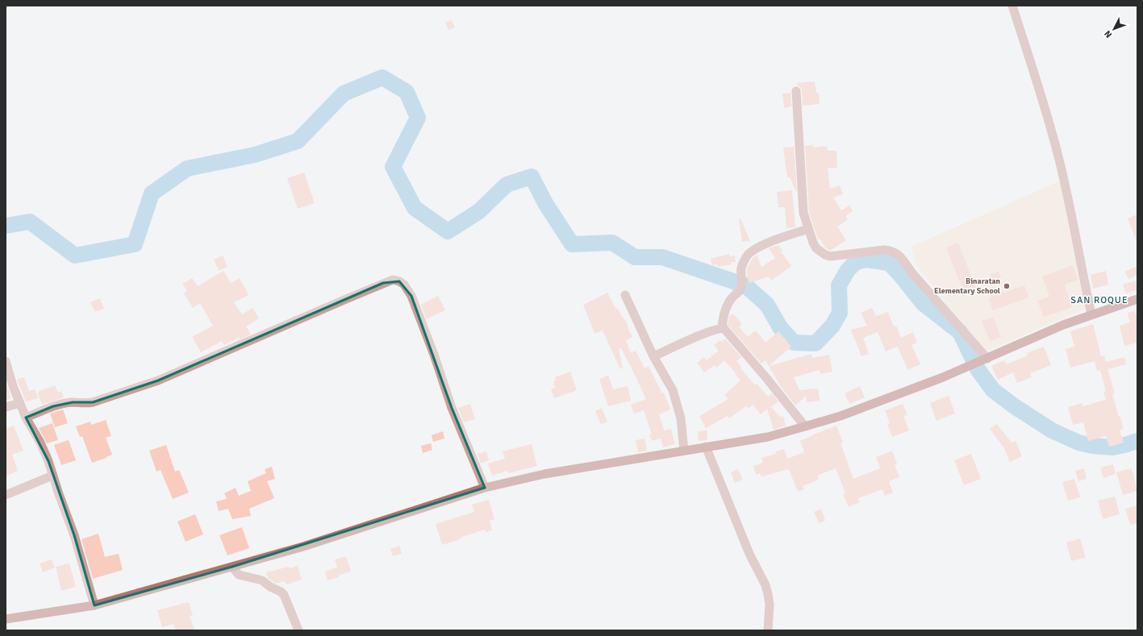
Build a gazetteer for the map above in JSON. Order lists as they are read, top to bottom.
{
  "districts": ["SAN ROQUE"],
  "places": ["Binaratan Elementary School"],
  "north": "bottom left"
}
